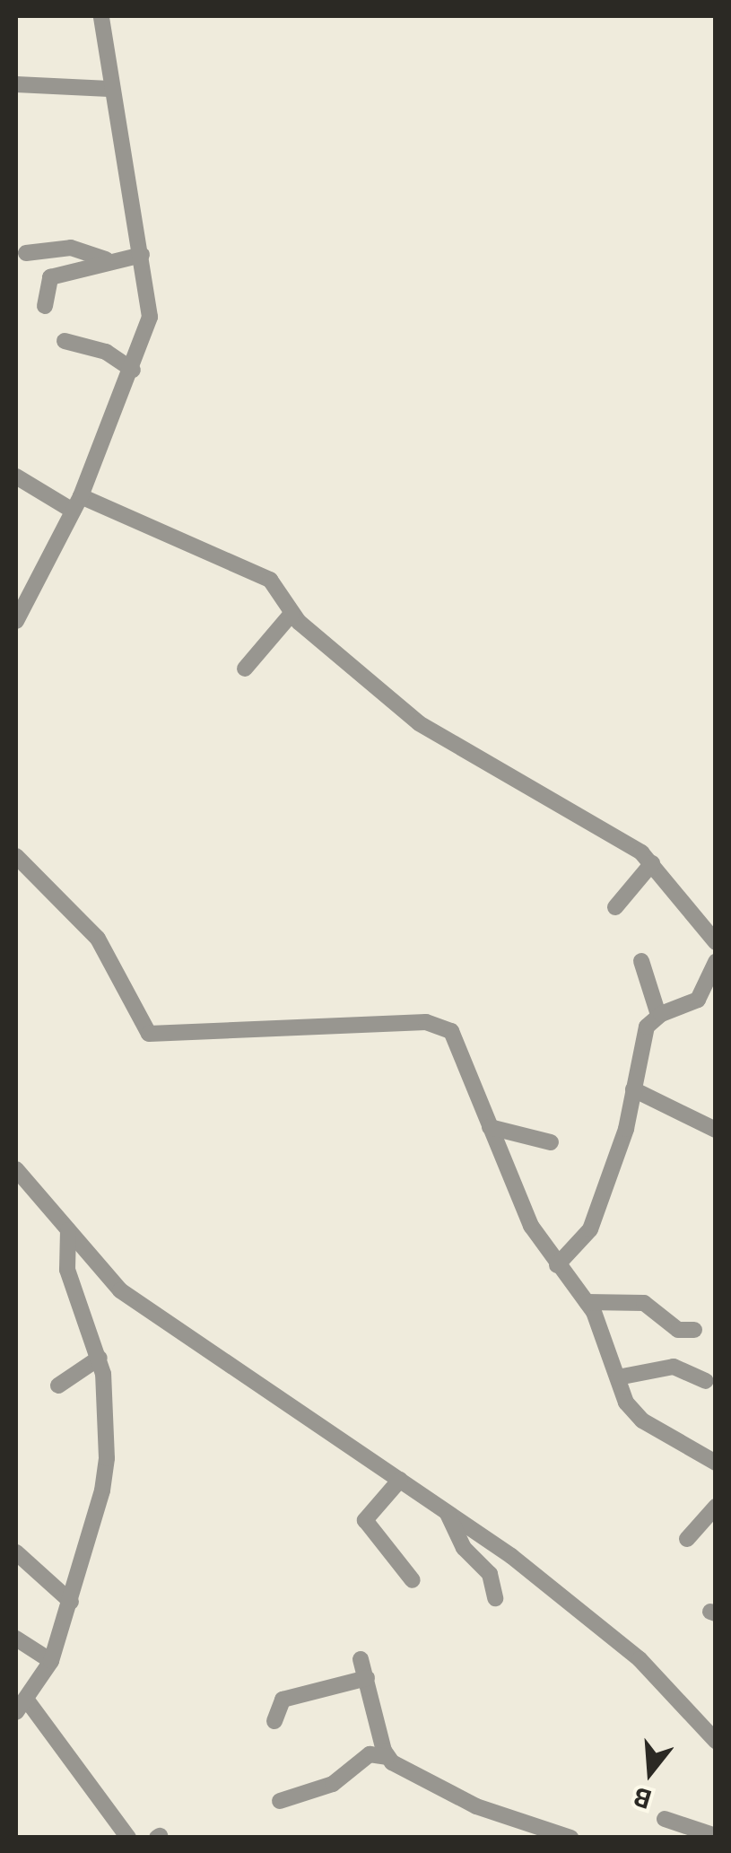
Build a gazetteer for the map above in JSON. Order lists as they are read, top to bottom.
{
  "north": "bottom"
}
